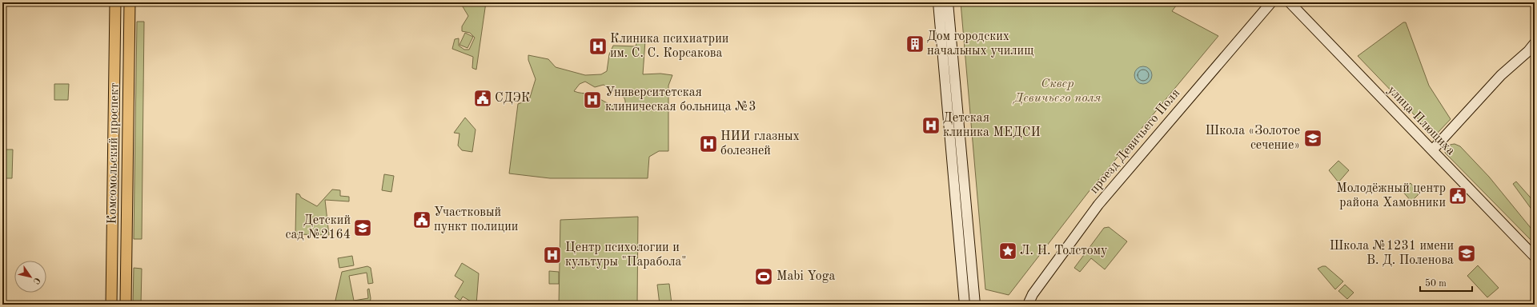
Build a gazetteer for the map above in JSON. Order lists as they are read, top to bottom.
{
  "streets": {
    "main road": ["Комсомольский проспект"],
    "street": ["улица Плющиха", "проезд Девичьего Поля"]
  },
  "parks": ["Сквер Девичьего поля"],
  "places": {
    "building": ["Дом городских начальных училищ"],
    "hospital": [
      "Клиника психиатрии им. С. С. Корсакова",
      "Университетская клиническая больница №3",
      "Детская клиника МЕДСИ",
      "НИИ глазных болезней",
      "Центр психологии и культуры \"Парабола\""
    ],
    "public building": ["СДЭК", "Молодёжный центр района Хамовники", "Участковый пункт полиции"],
    "school or university": ["Школа «Золотое сечение»", "Детский сад №2164", "Школа №1231 имени В. Д. Поленова"],
    "place": ["Л. Н. Толстому"],
    "sports": ["Mabi Yoga"]
  },
  "scale_bar": "50 m",
  "north": "bottom right"
}
